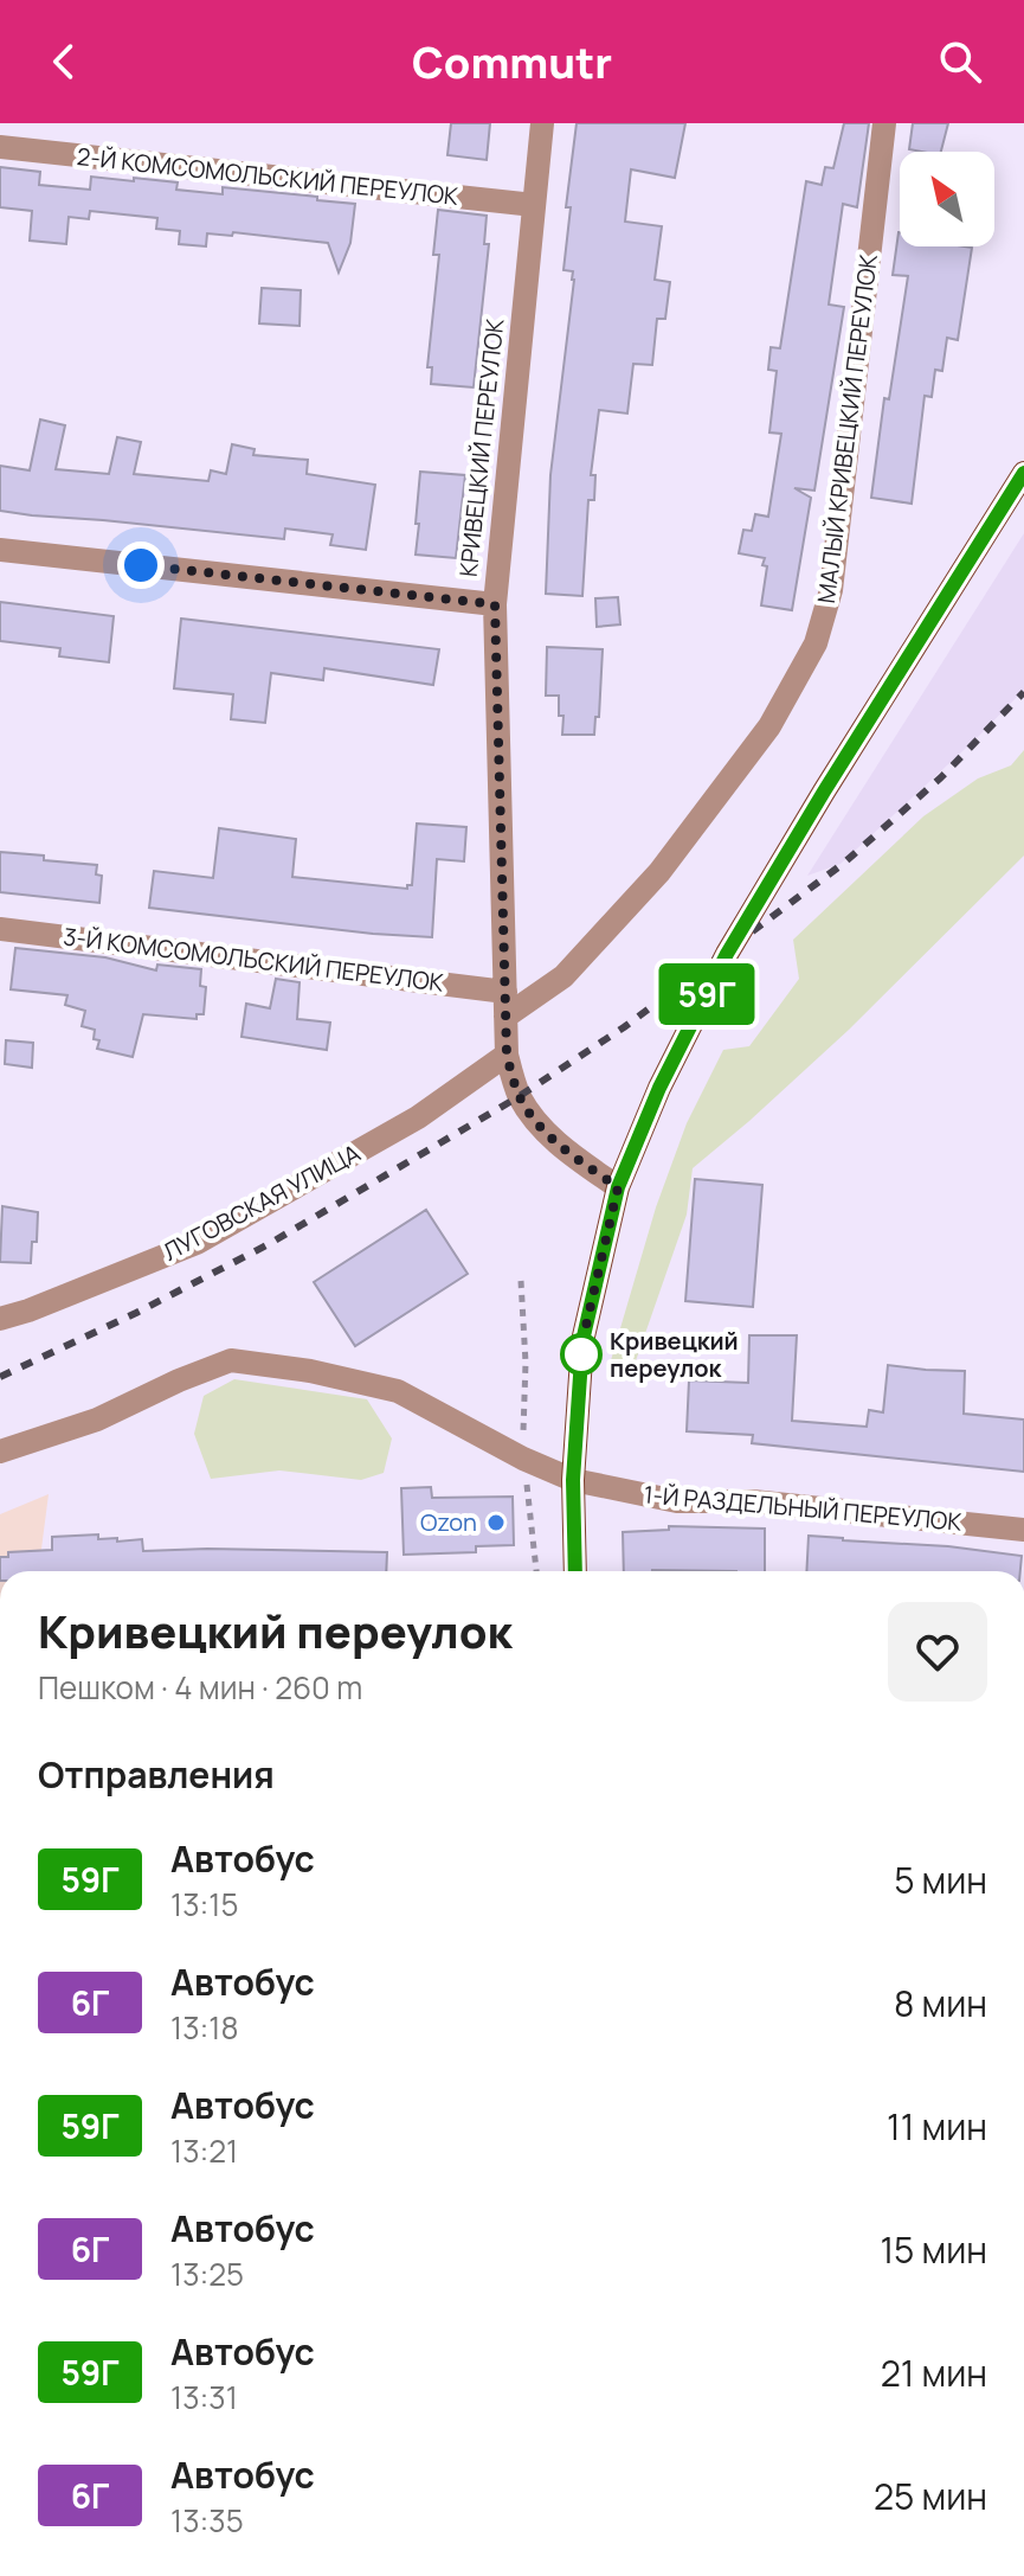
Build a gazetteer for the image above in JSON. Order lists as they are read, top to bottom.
{
  "streets": {
    "street": [
      "2-Й КОМСОМОЛЬСКИЙ ПЕРЕУЛОК",
      "МАЛЫЙ КРИВЕЦКИЙ ПЕРЕУЛОК",
      "КРИВЕЦКИЙ ПЕРЕУЛОК",
      "3-Й КОМСОМОЛЬСКИЙ ПЕРЕУЛОК",
      "ЛУГОВСКАЯ УЛИЦА",
      "1-Й РАЗДЕЛЬНЫЙ ПЕРЕУЛОК"
    ]
  },
  "crossings": [
    ["2-Й КОМСОМОЛЬСКИЙ ПЕРЕУЛОК", "КРИВЕЦКИЙ ПЕРЕУЛОК"],
    ["МАЛЫЙ КРИВЕЦКИЙ ПЕРЕУЛОК", "КРИВЕЦКИЙ ПЕРЕУЛОК"],
    ["КРИВЕЦКИЙ ПЕРЕУЛОК", "3-Й КОМСОМОЛЬСКИЙ ПЕРЕУЛОК"],
    ["КРИВЕЦКИЙ ПЕРЕУЛОК", "ЛУГОВСКАЯ УЛИЦА"]
  ],
  "places": ["Кривецкий переулок", "Ozon"],
  "lines": ["bus line 59Г"],
  "north": "top left",
  "page": {
    "header": "Commutr",
    "on_map": "59Г",
    "heading": [
      ["Кривецкий переулок", "Пешком · 4 мин · 260 m"],
      "Отправления"
    ],
    "list": [
      {
        "mark": "59Г",
        "name": "Автобус",
        "note": "13:15",
        "value": "5 мин"
      },
      {
        "mark": "6Г",
        "name": "Автобус",
        "note": "13:18",
        "value": "8 мин"
      },
      {
        "mark": "59Г",
        "name": "Автобус",
        "note": "13:21",
        "value": "11 мин"
      },
      {
        "mark": "6Г",
        "name": "Автобус",
        "note": "13:25",
        "value": "15 мин"
      },
      {
        "mark": "59Г",
        "name": "Автобус",
        "note": "13:31",
        "value": "21 мин"
      },
      {
        "mark": "6Г",
        "name": "Автобус",
        "note": "13:35",
        "value": "25 мин"
      }
    ]
  }
}
